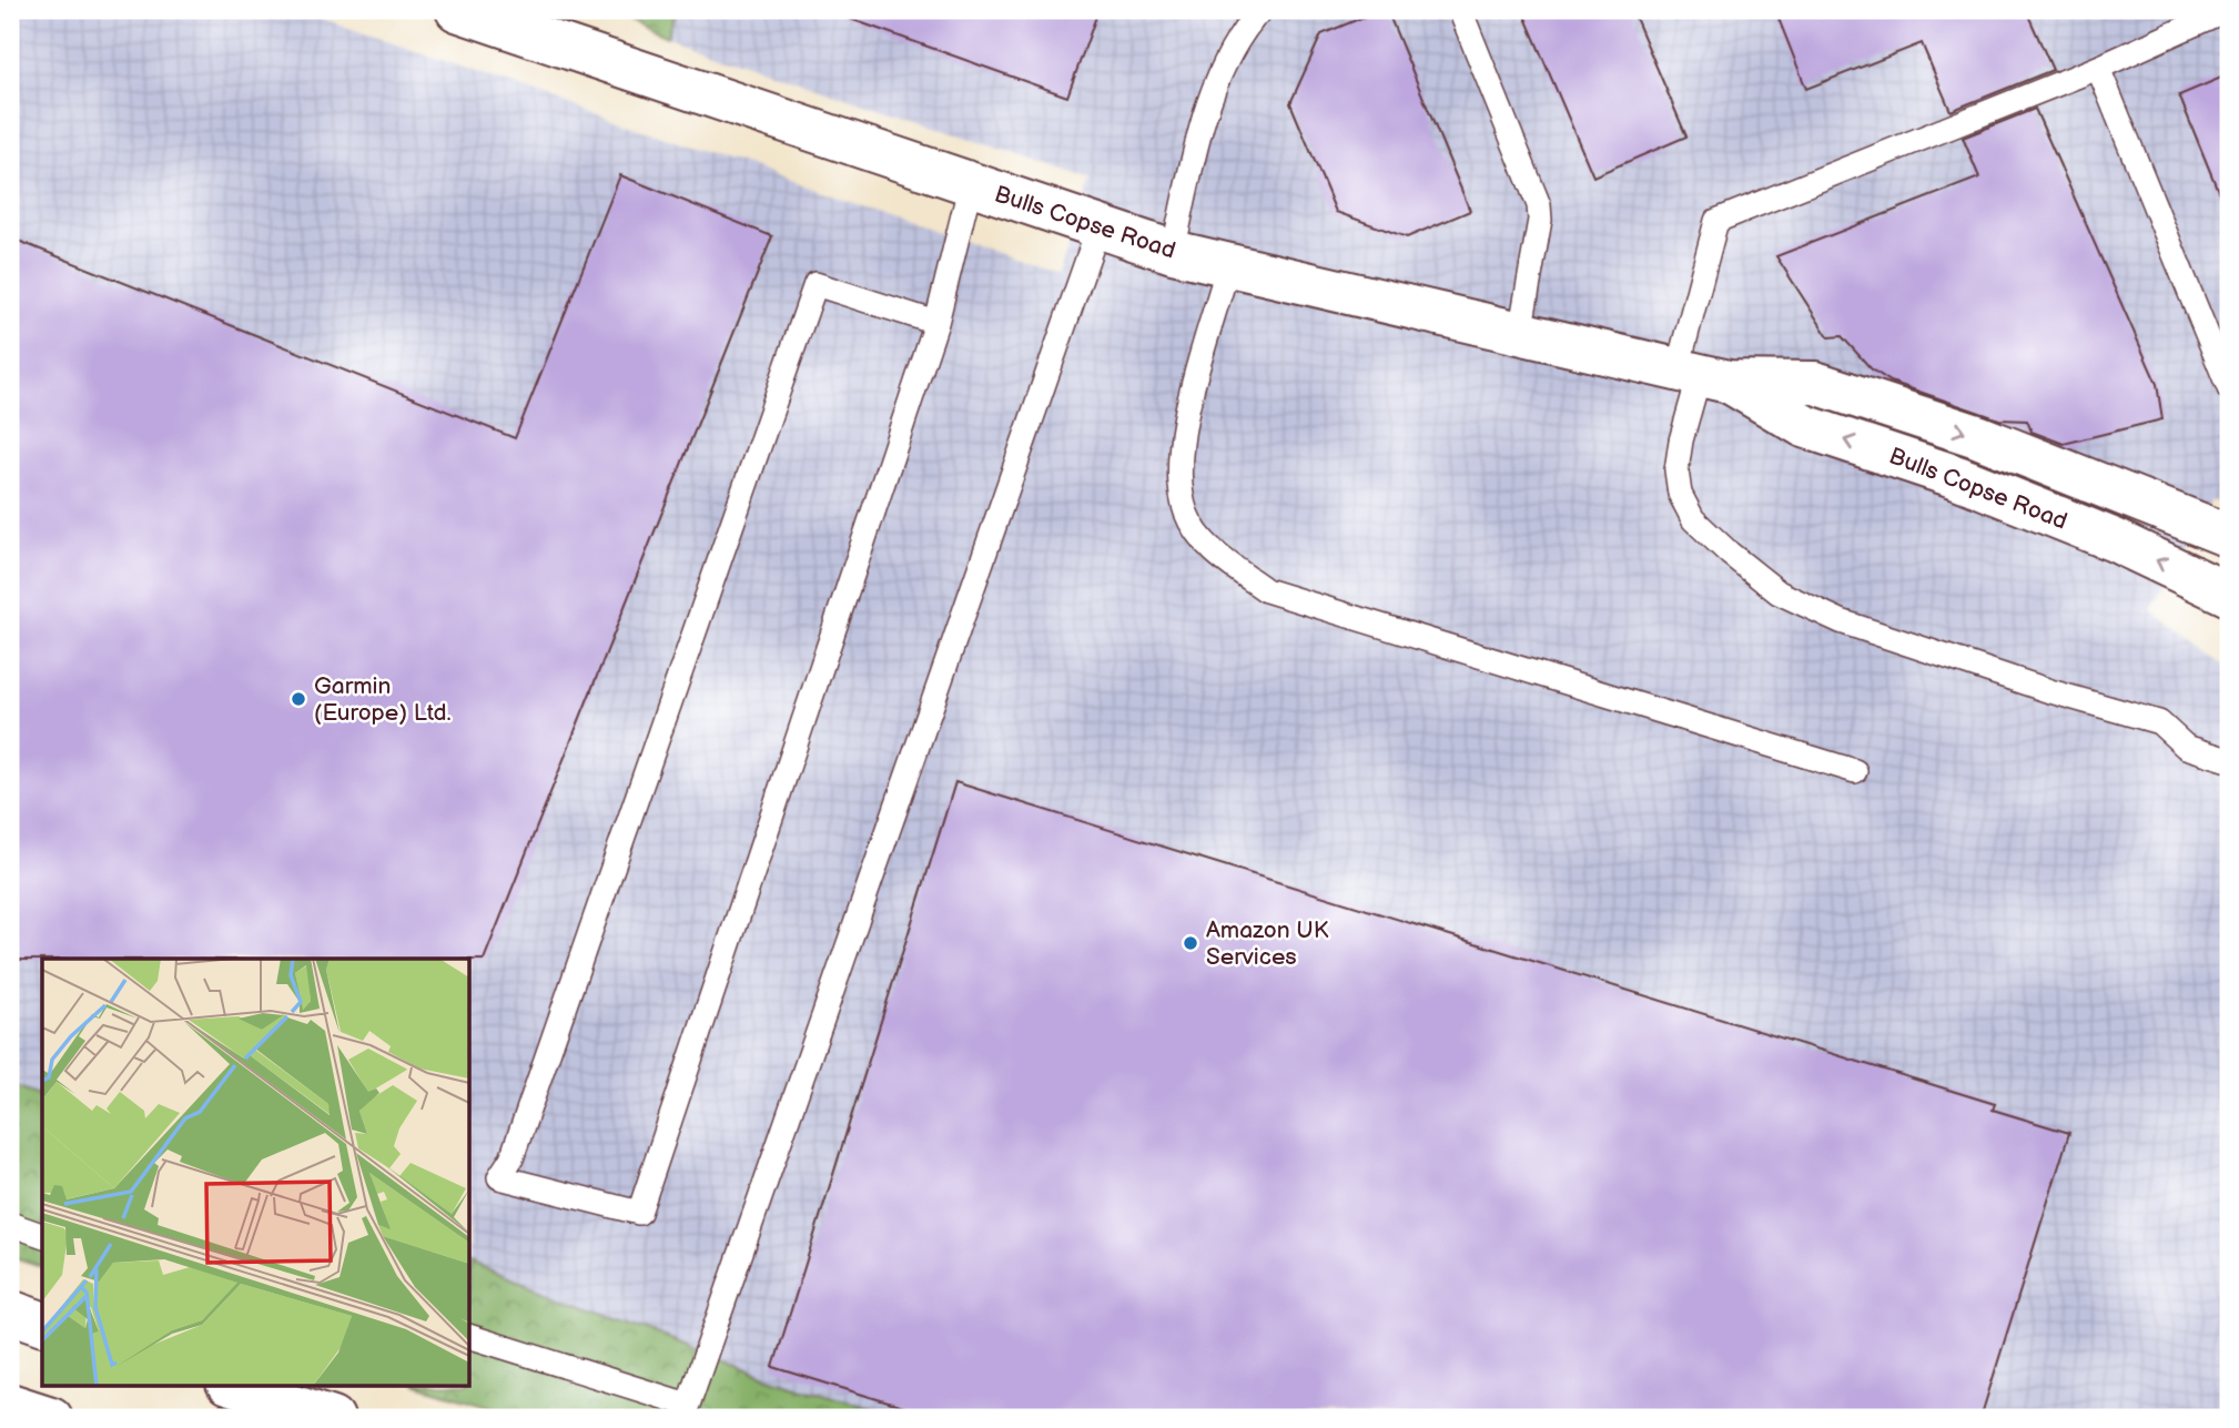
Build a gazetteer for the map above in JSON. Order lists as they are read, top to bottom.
{
  "streets": {
    "street": ["Bulls Copse Road"]
  },
  "places": ["Garmin (Europe) Ltd.", "Amazon UK Services"]
}
